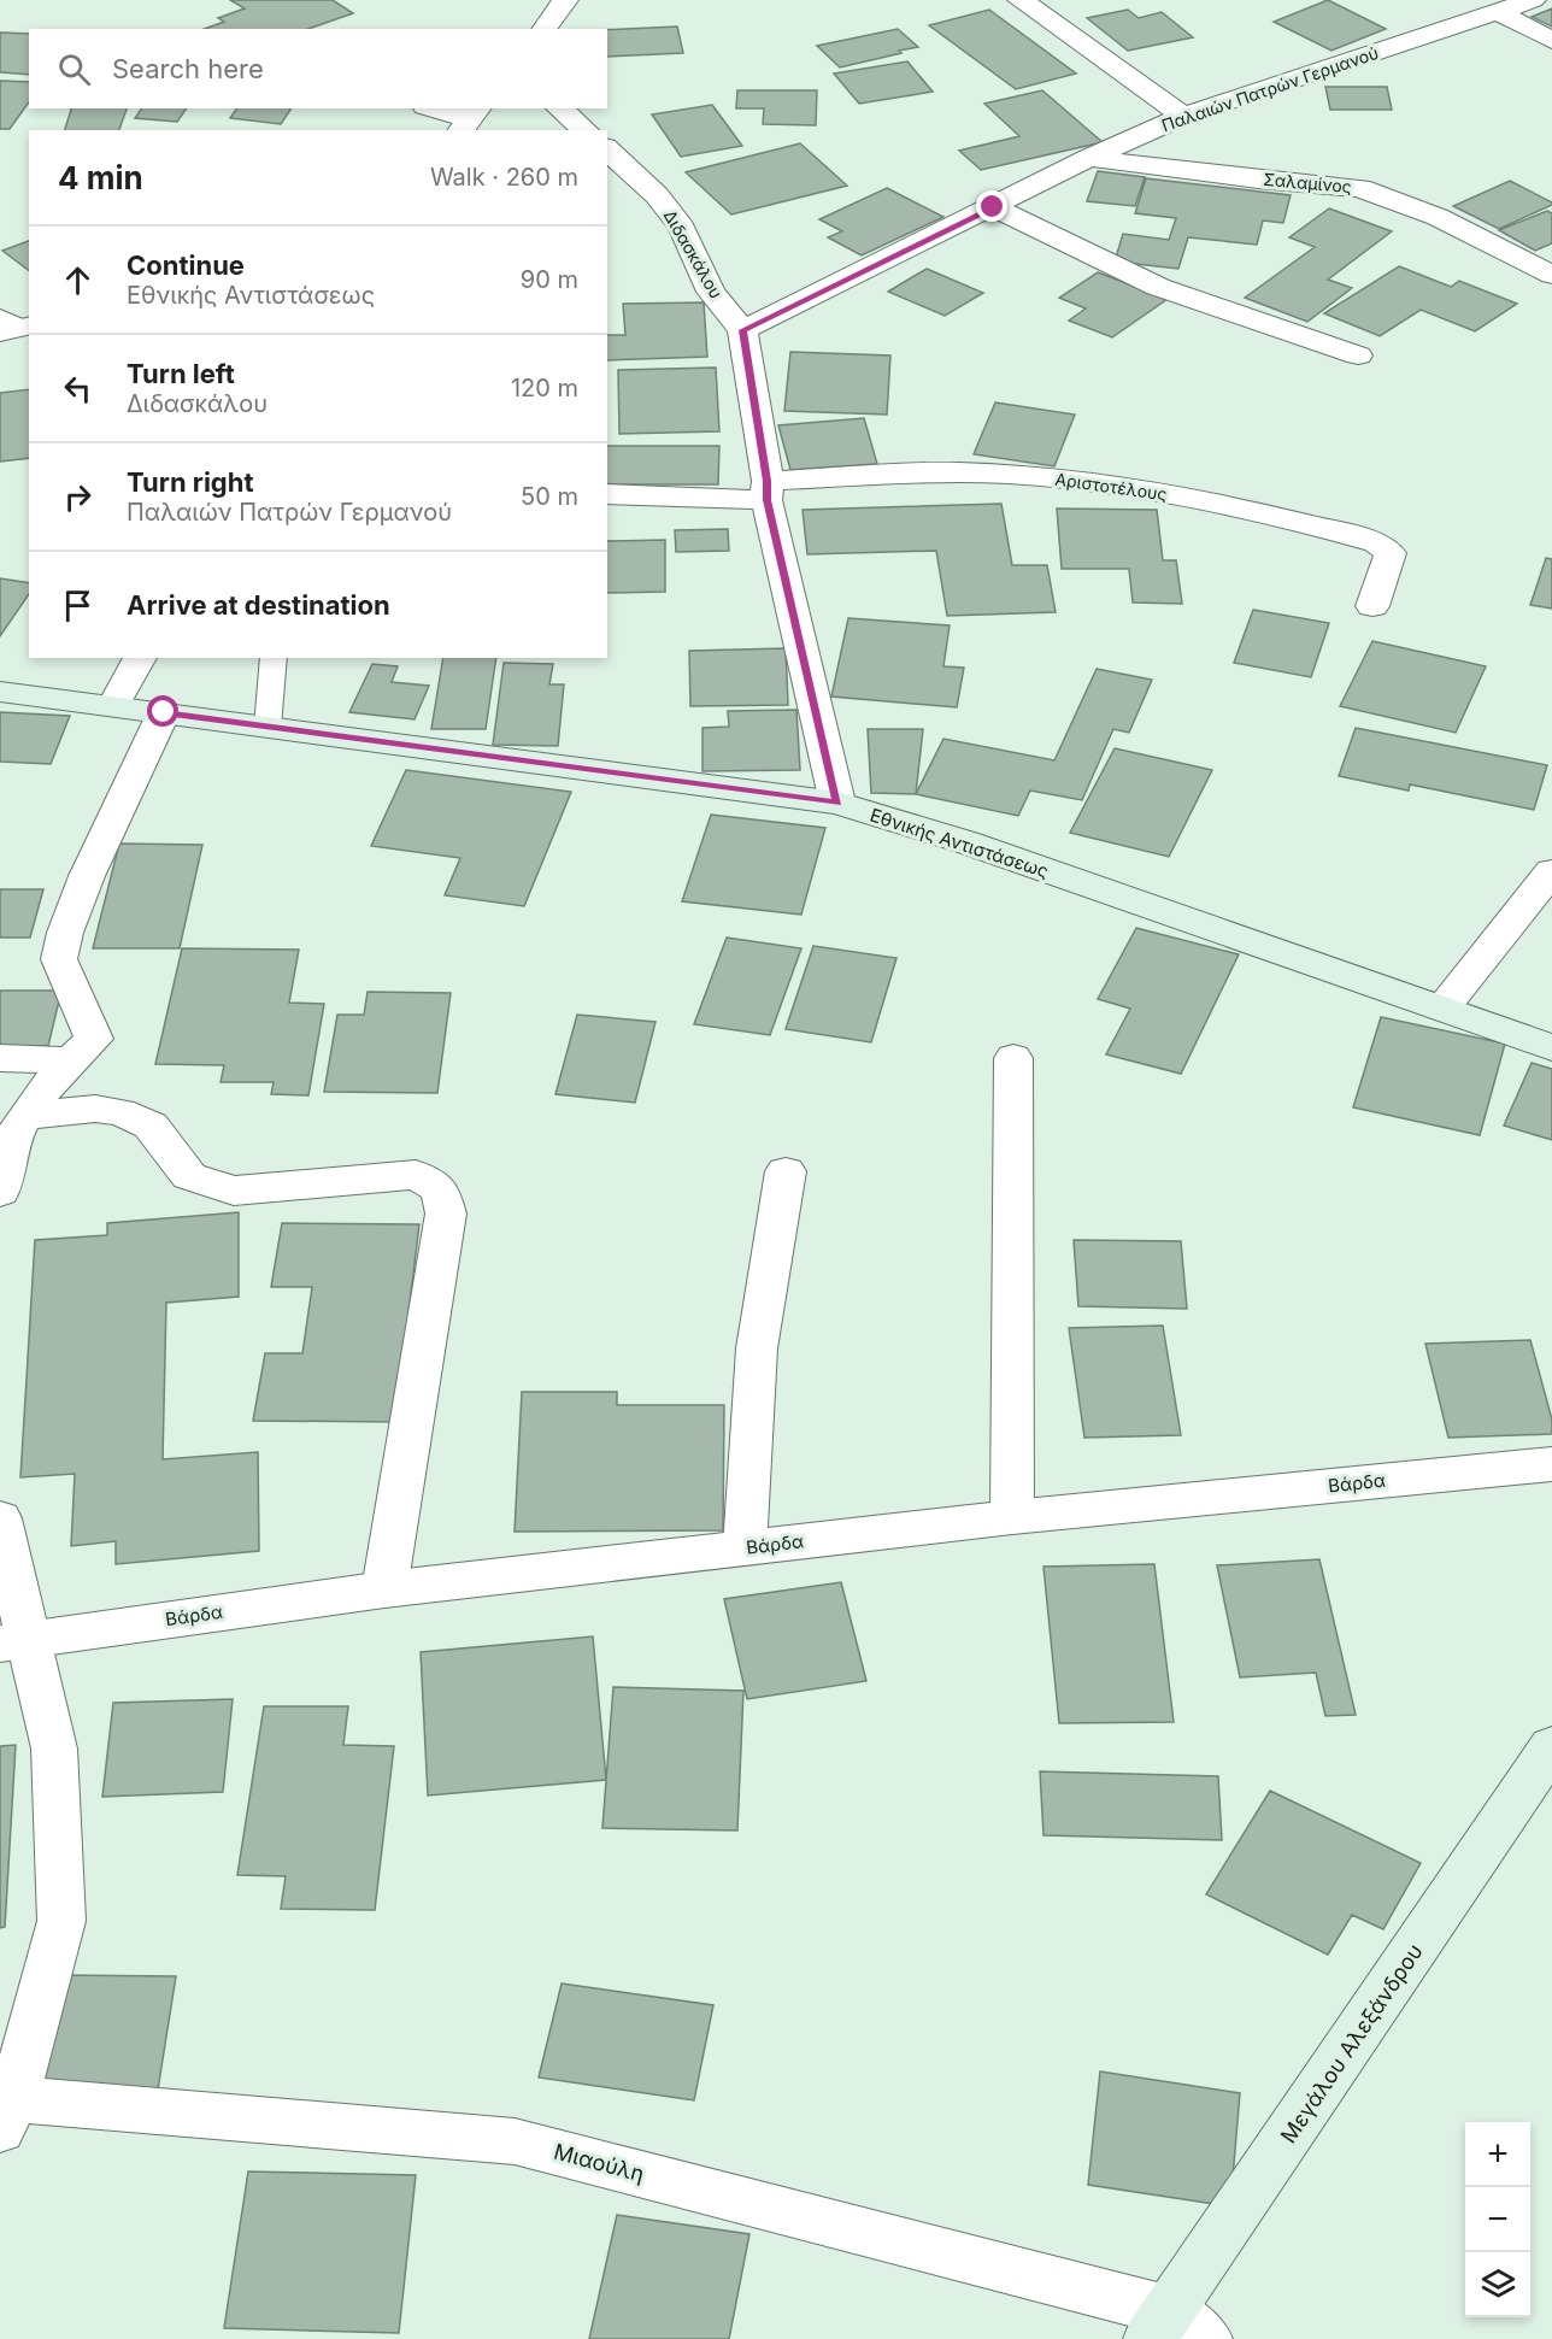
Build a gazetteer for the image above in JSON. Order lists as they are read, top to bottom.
{
  "streets": {
    "main road": ["Εθνικής Αντιστάσεως", "Μεγάλου Αλεξάνδρου"],
    "street": [
      "Παλαιών Πατρών Γερμανού",
      "Σαλαμίνος",
      "Διδασκάλου",
      "Αριστοτέλους",
      "Βάρδα",
      "Μιαούλη"
    ]
  },
  "crossings": [
    ["Παλαιών Πατρών Γερμανού", "Σαλαμίνος"],
    ["Παλαιών Πατρών Γερμανού", "Διδασκάλου"],
    ["Διδασκάλου", "Αριστοτέλους"],
    ["Διδασκάλου", "Εθνικής Αντιστάσεως"],
    ["Μεγάλου Αλεξάνδρου", "Μιαούλη"]
  ],
  "page": {
    "search": "Search here",
    "heading": ["4 min", "Walk · 260 m"],
    "list": [
      ["Continue", "Εθνικής Αντιστάσεως", "90 m"],
      ["Turn left", "Διδασκάλου", "120 m"],
      ["Turn right", "Παλαιών Πατρών Γερμανού", "50 m"],
      "Arrive at destination"
    ],
    "map_buttons": ["+", "−"]
  }
}
